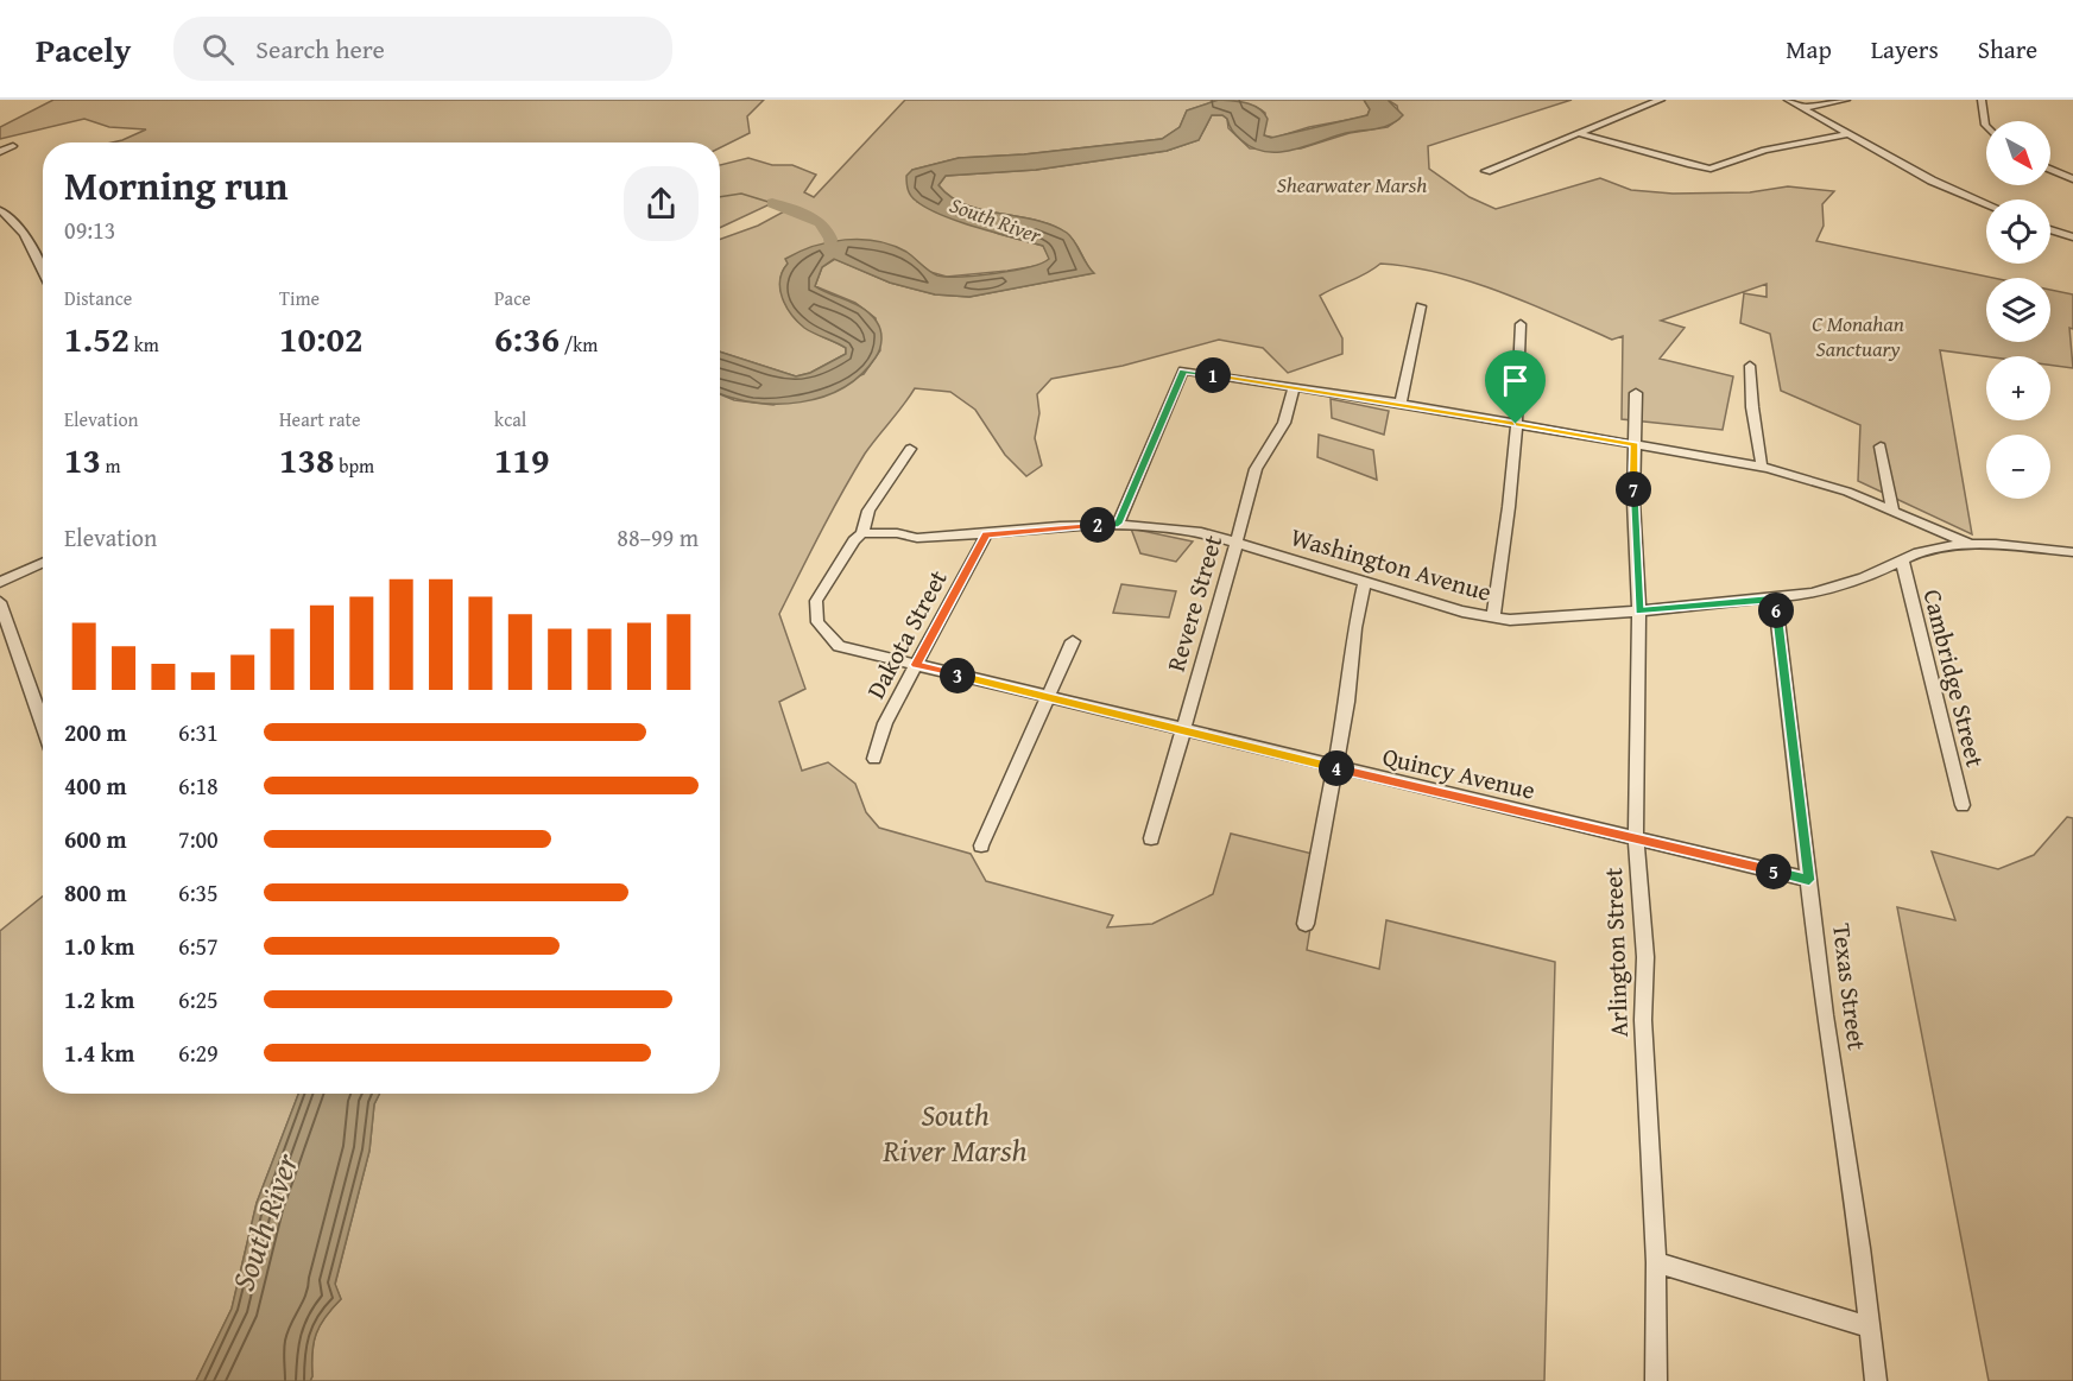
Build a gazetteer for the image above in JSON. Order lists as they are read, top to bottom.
{
  "streets": {
    "street": [
      "Washington Avenue",
      "Revere Street",
      "Dakota Street",
      "Cambridge Street",
      "Quincy Avenue",
      "Arlington Street",
      "Texas Street"
    ]
  },
  "crossings": [
    ["Washington Avenue", "Revere Street"],
    ["Washington Avenue", "Dakota Street"],
    ["Washington Avenue", "Cambridge Street"],
    ["Washington Avenue", "Quincy Avenue"],
    ["Washington Avenue", "Arlington Street"],
    ["Washington Avenue", "Texas Street"],
    ["Revere Street", "Quincy Avenue"],
    ["Dakota Street", "Quincy Avenue"],
    ["Quincy Avenue", "Arlington Street"],
    ["Quincy Avenue", "Texas Street"]
  ],
  "water": ["South River"],
  "parks": ["Shearwater Marsh", "C Monahan Sanctuary", "South River Marsh"],
  "north": "bottom right",
  "page": {
    "header": "Pacely",
    "search": "Search here",
    "nav": ["Map", "Layers", "Share"],
    "map_buttons": ["+", "−"],
    "heading": ["Morning run", "09:13"],
    "stats": [
      ["Distance", "1.52 km"],
      ["Time", "10:02"],
      ["Pace", "6:36 /km"],
      ["Elevation", "13 m"],
      ["Heart rate", "138 bpm"],
      ["kcal", "119"]
    ],
    "pins": [
      "1",
      "7",
      "2",
      "6",
      "3",
      "4",
      "5"
    ],
    "chart": ["Elevation", "88–99 m"],
    "list": [
      {
        "name": "200 m",
        "note": "6:31"
      },
      {
        "name": "400 m",
        "note": "6:18"
      },
      {
        "name": "600 m",
        "note": "7:00"
      },
      {
        "name": "800 m",
        "note": "6:35"
      },
      {
        "name": "1.0 km",
        "note": "6:57"
      },
      {
        "name": "1.2 km",
        "note": "6:25"
      },
      {
        "name": "1.4 km",
        "note": "6:29"
      }
    ]
  }
}
